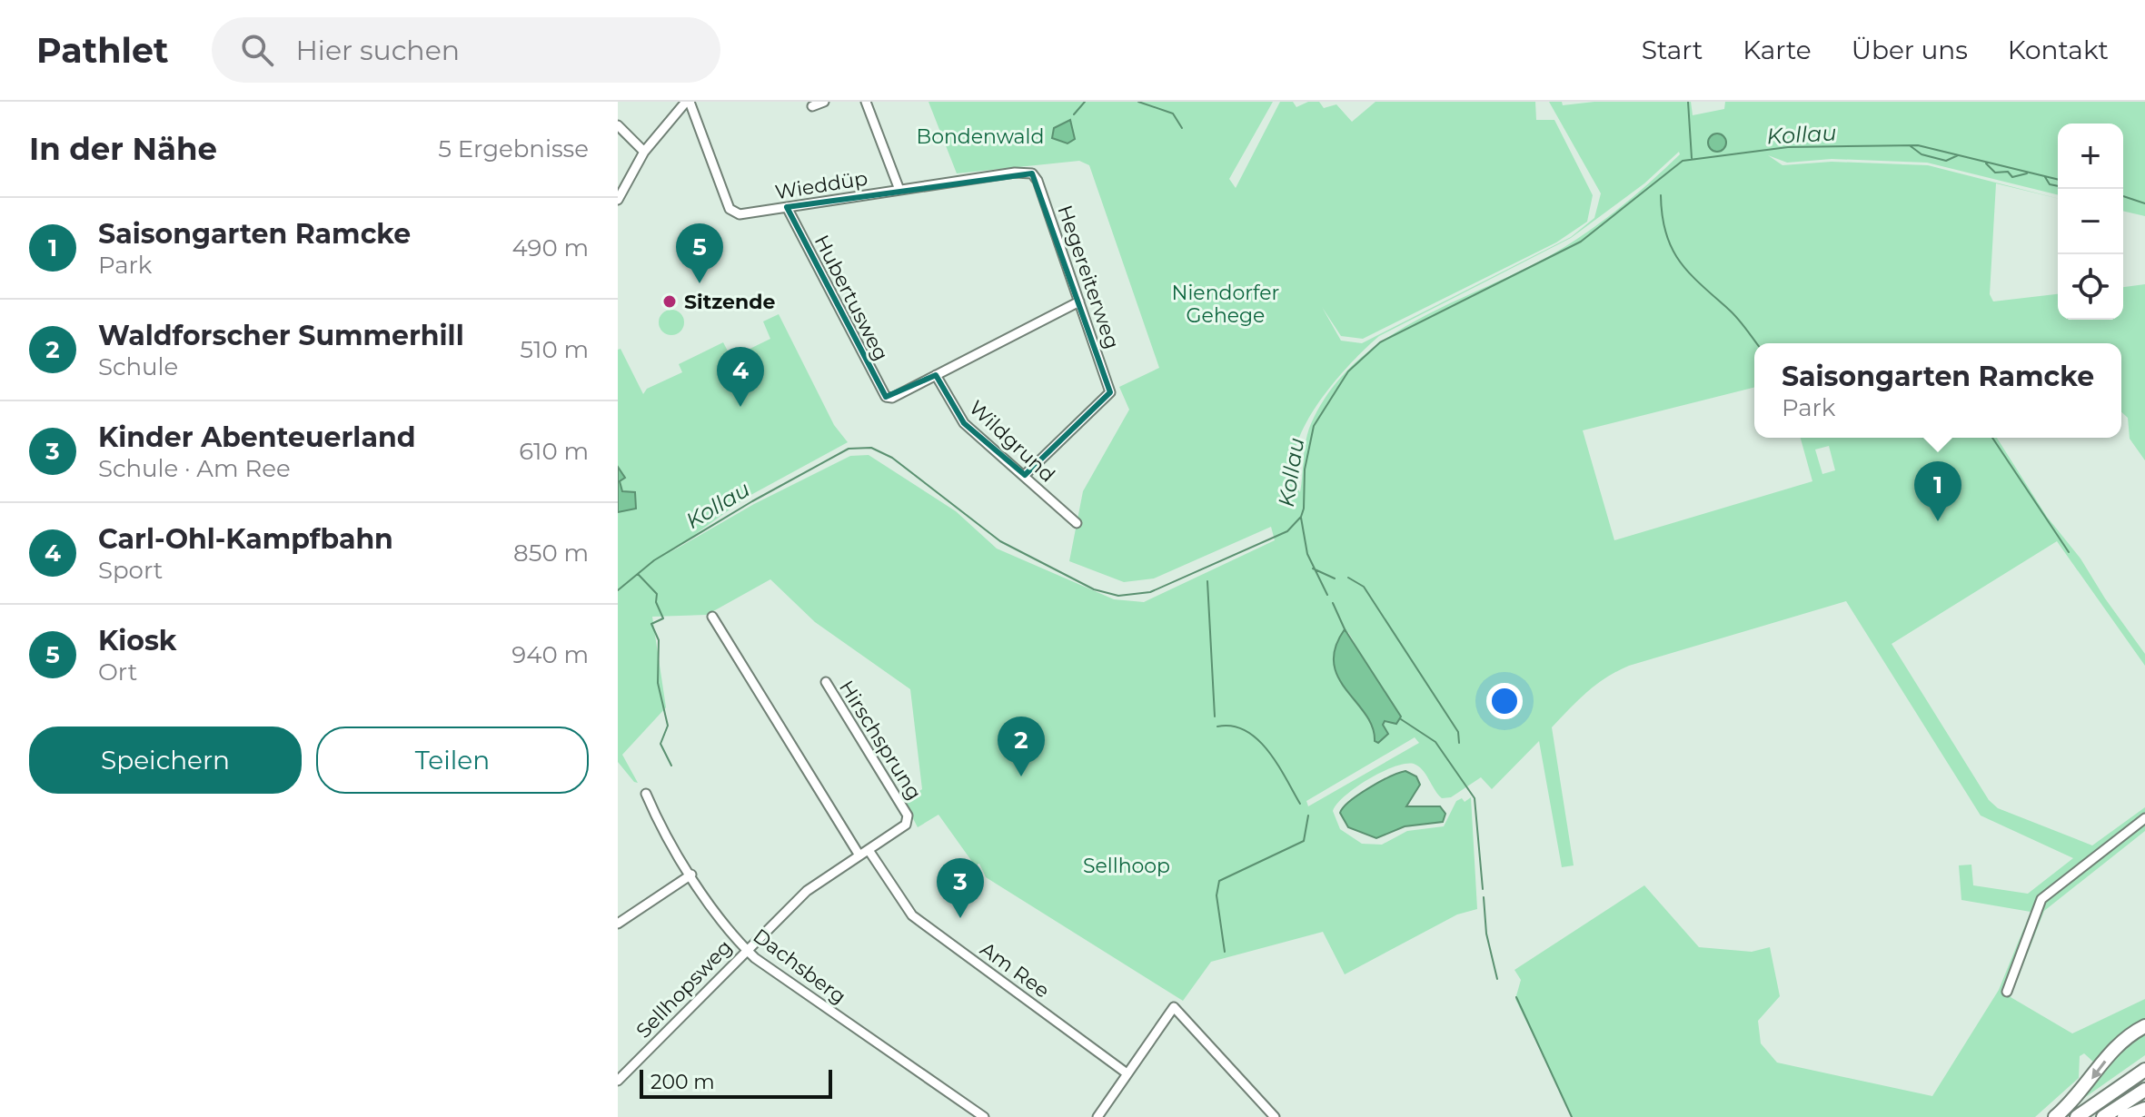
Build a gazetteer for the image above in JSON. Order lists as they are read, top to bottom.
{
  "streets": {
    "street": [
      "Wieddüp",
      "Hegereiterweg",
      "Hubertusweg",
      "Wildgrund",
      "Hirschsprung",
      "Dachsberg",
      "Am Ree",
      "Sellhopsweg"
    ]
  },
  "crossings": [
    ["Wieddüp", "Hegereiterweg"],
    ["Wieddüp", "Hubertusweg"],
    ["Hegereiterweg", "Wildgrund"],
    ["Hubertusweg", "Wildgrund"],
    ["Hirschsprung", "Sellhopsweg"],
    ["Dachsberg", "Sellhopsweg"],
    ["Am Ree", "Sellhopsweg"]
  ],
  "water": ["Kollau"],
  "parks": ["Bondenwald", "Niendorfer Gehege", "Sellhoop"],
  "places": ["Sitzende"],
  "scale_bar": "200 m",
  "page": {
    "header": "Pathlet",
    "search": "Hier suchen",
    "nav": [
      "Start",
      "Karte",
      "Über uns",
      "Kontakt"
    ],
    "heading": ["In der Nähe", "5 Ergebnisse"],
    "map_buttons": ["+", "−"],
    "list": [
      {
        "mark": "1",
        "name": "Saisongarten Ramcke",
        "note": "Park",
        "value": "490 m"
      },
      {
        "mark": "2",
        "name": "Waldforscher Summerhill",
        "note": "Schule",
        "value": "510 m"
      },
      {
        "mark": "3",
        "name": "Kinder Abenteuerland",
        "note": "Schule · Am Ree",
        "value": "610 m"
      },
      {
        "mark": "4",
        "name": "Carl-Ohl-Kampfbahn",
        "note": "Sport",
        "value": "850 m"
      },
      {
        "mark": "5",
        "name": "Kiosk",
        "note": "Ort",
        "value": "940 m"
      }
    ],
    "pins": [
      "5",
      "4",
      "1",
      "2",
      "3"
    ],
    "popup": ["Saisongarten Ramcke", "Park"],
    "buttons": ["Speichern", "Teilen"],
    "scale": "200 m"
  }
}
